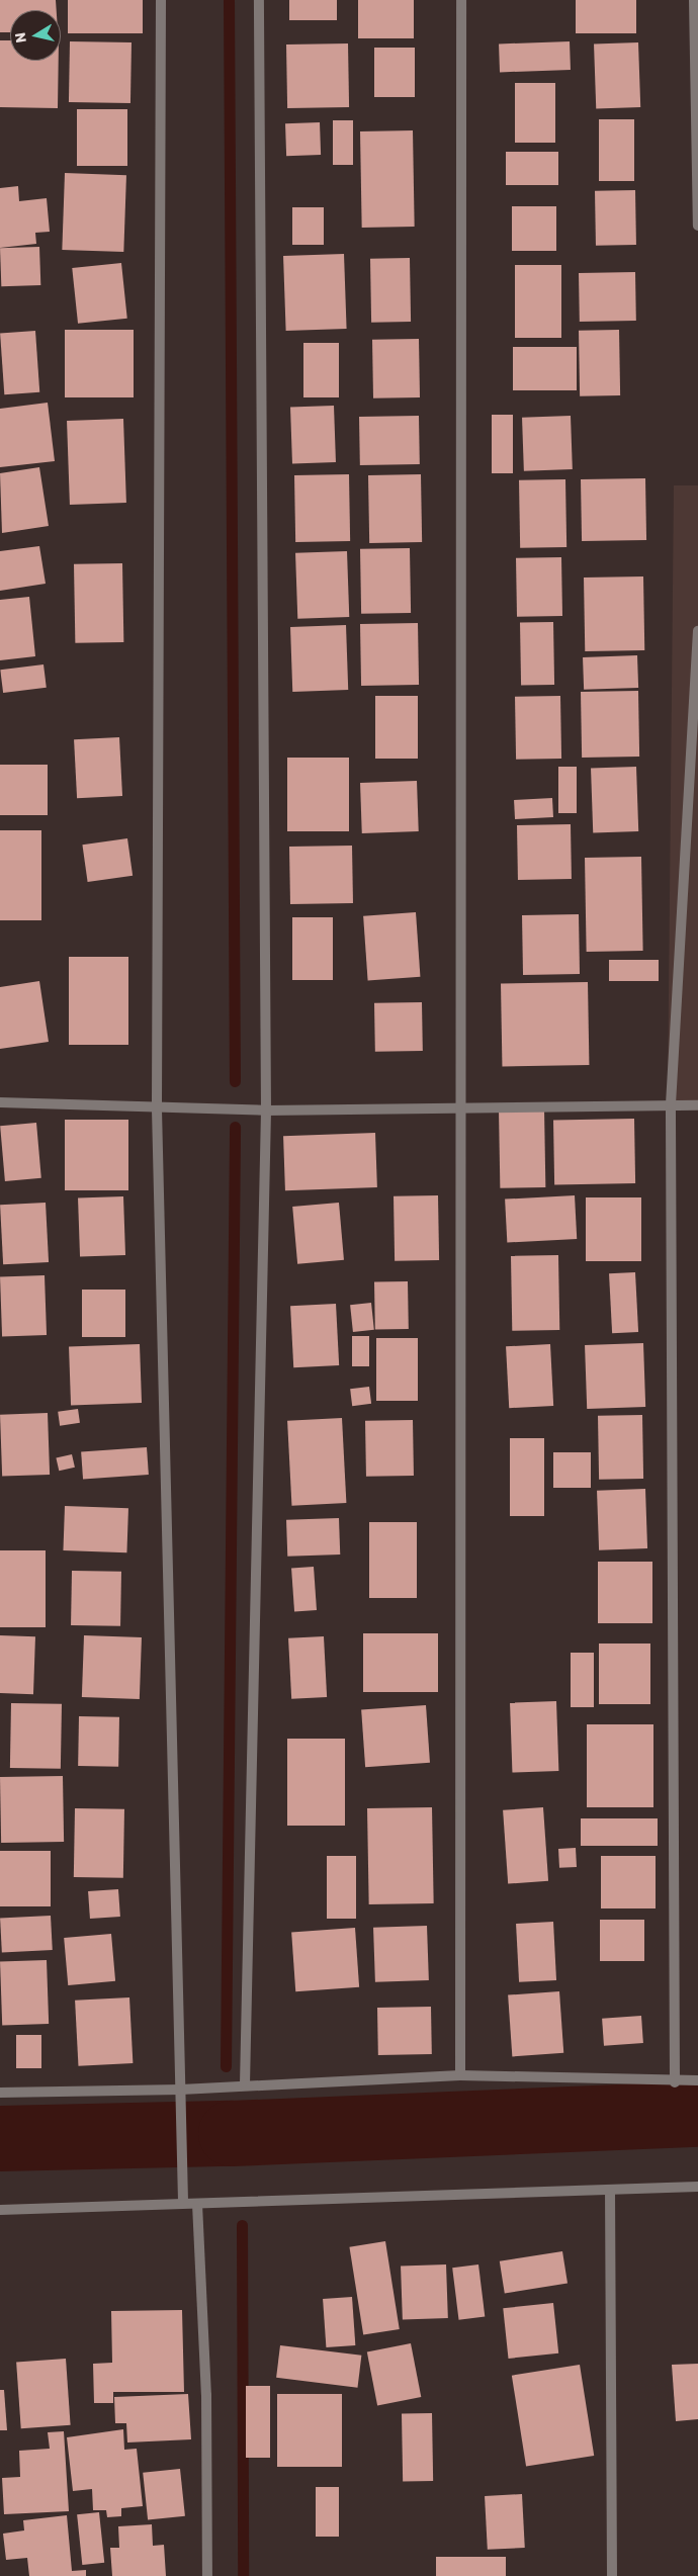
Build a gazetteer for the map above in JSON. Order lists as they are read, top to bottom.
{
  "north": "left"
}
